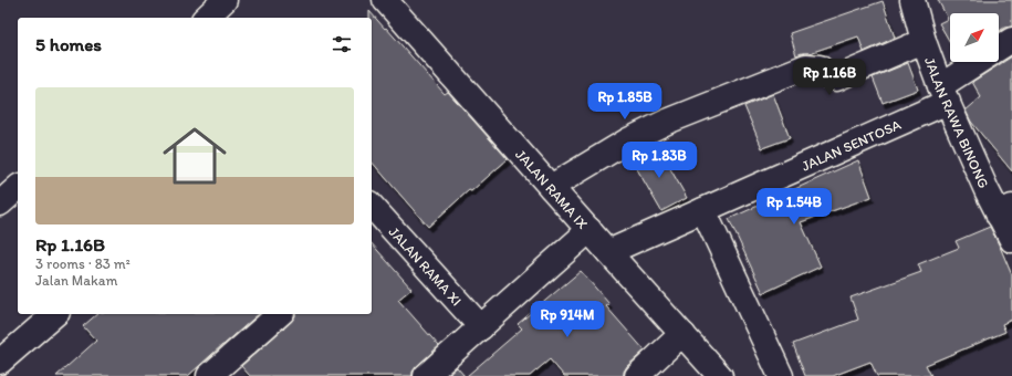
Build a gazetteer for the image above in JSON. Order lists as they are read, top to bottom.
{
  "streets": {
    "street": [
      "JALAN RAWA BINONG",
      "JALAN SENTOSA",
      "JALAN RAMA IX",
      "JALAN RAMA XI"
    ]
  },
  "crossings": [
    ["JALAN RAWA BINONG", "JALAN SENTOSA"],
    ["JALAN SENTOSA", "JALAN RAMA IX"]
  ],
  "north": "top right",
  "page": {
    "heading": "5 homes",
    "price": [
      "Rp 1.16B",
      "Rp 1.85B",
      "Rp 1.83B",
      "Rp 1.54B",
      "Rp 914M"
    ],
    "list": [
      {
        "name": "Rp 1.16B",
        "note": "3 rooms · 83 m² · Jalan Makam"
      }
    ]
  }
}
